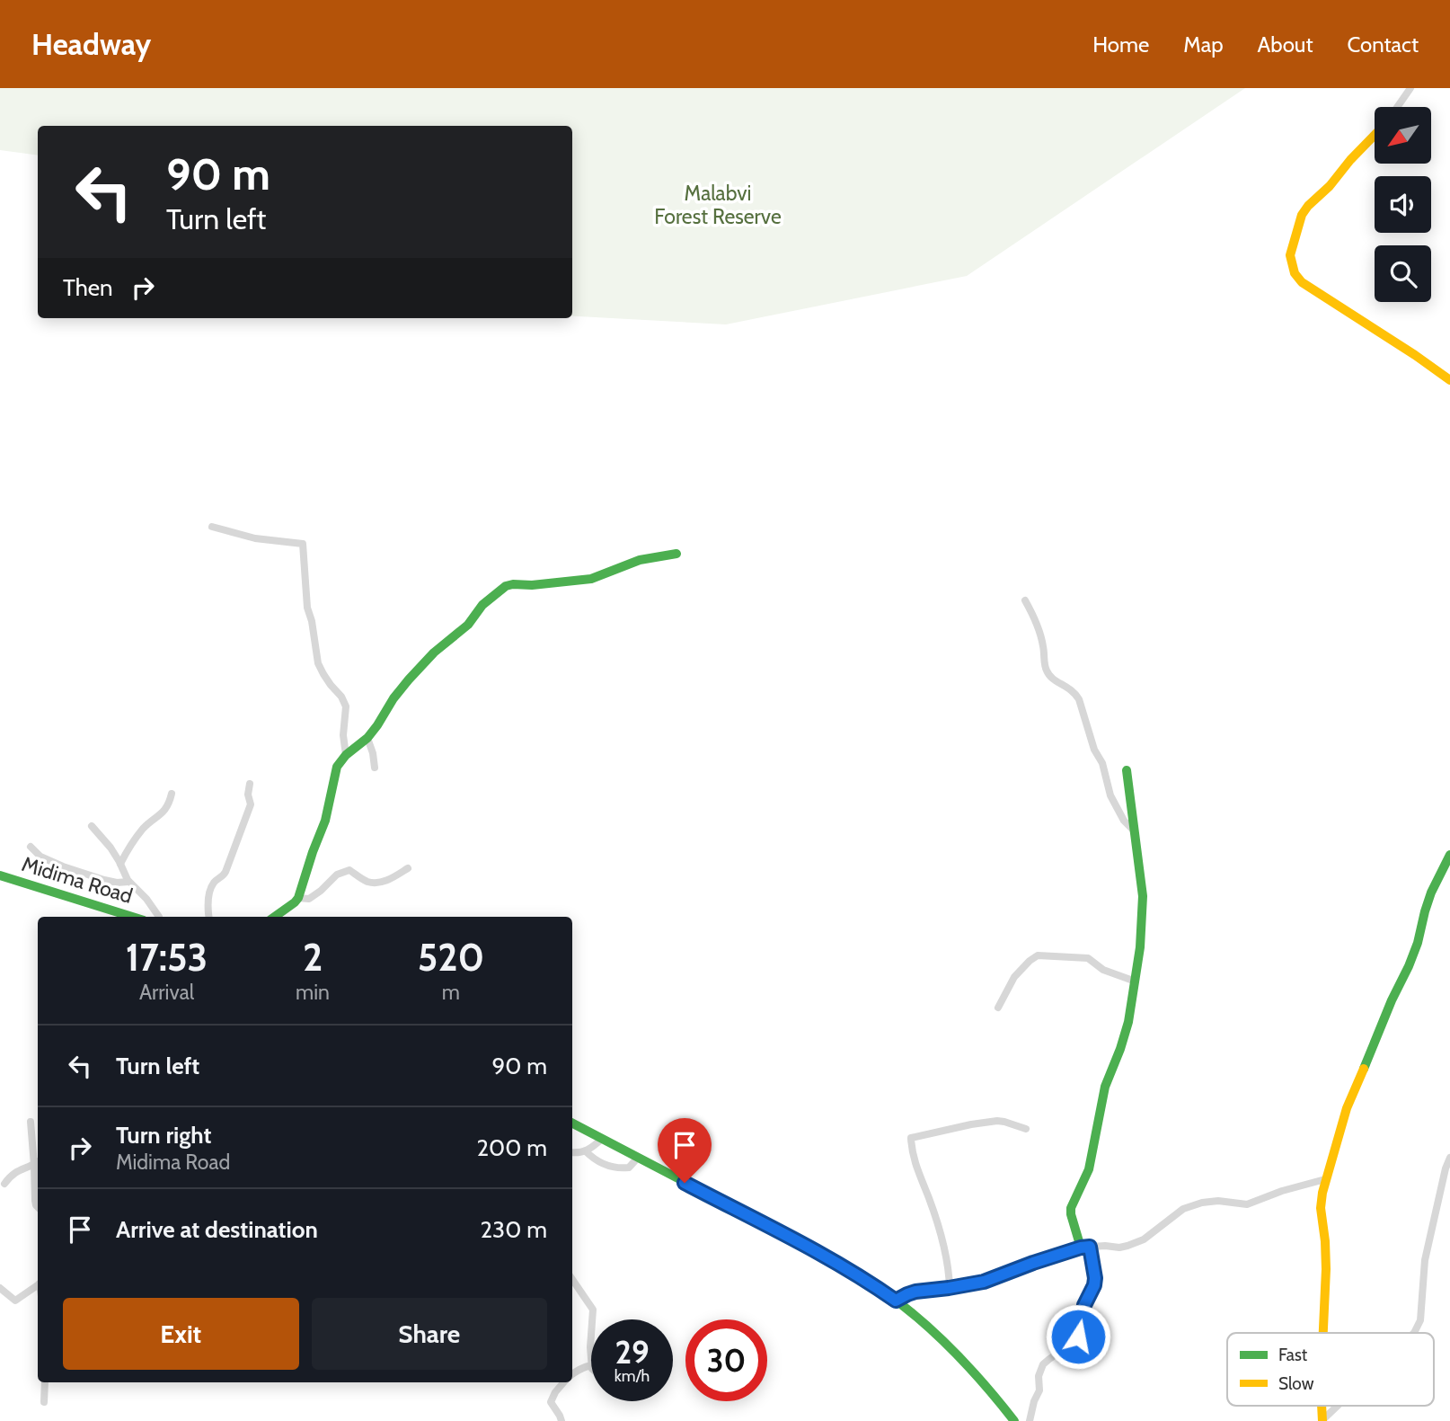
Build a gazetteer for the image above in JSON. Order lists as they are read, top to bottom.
{
  "streets": {
    "street": ["Midima Road"]
  },
  "parks": ["Malabvi Forest Reserve"],
  "legend": ["Fast", "Slow"],
  "north": "bottom left",
  "page": {
    "header": "Headway",
    "nav": [
      "Home",
      "Map",
      "About",
      "Contact"
    ],
    "turn": ["90 m", "Turn left"],
    "then": "Then",
    "eta": [
      "17:53",
      "Arrival",
      "2",
      "min",
      "520",
      "m"
    ],
    "list": [
      {
        "name": "Turn left",
        "value": "90 m"
      },
      {
        "name": "Turn right",
        "note": "Midima Road",
        "value": "200 m"
      },
      {
        "name": "Arrive at destination",
        "value": "230 m"
      }
    ],
    "buttons": ["Exit", "Share"],
    "speed": "29 km/h",
    "limit": "30"
  }
}
